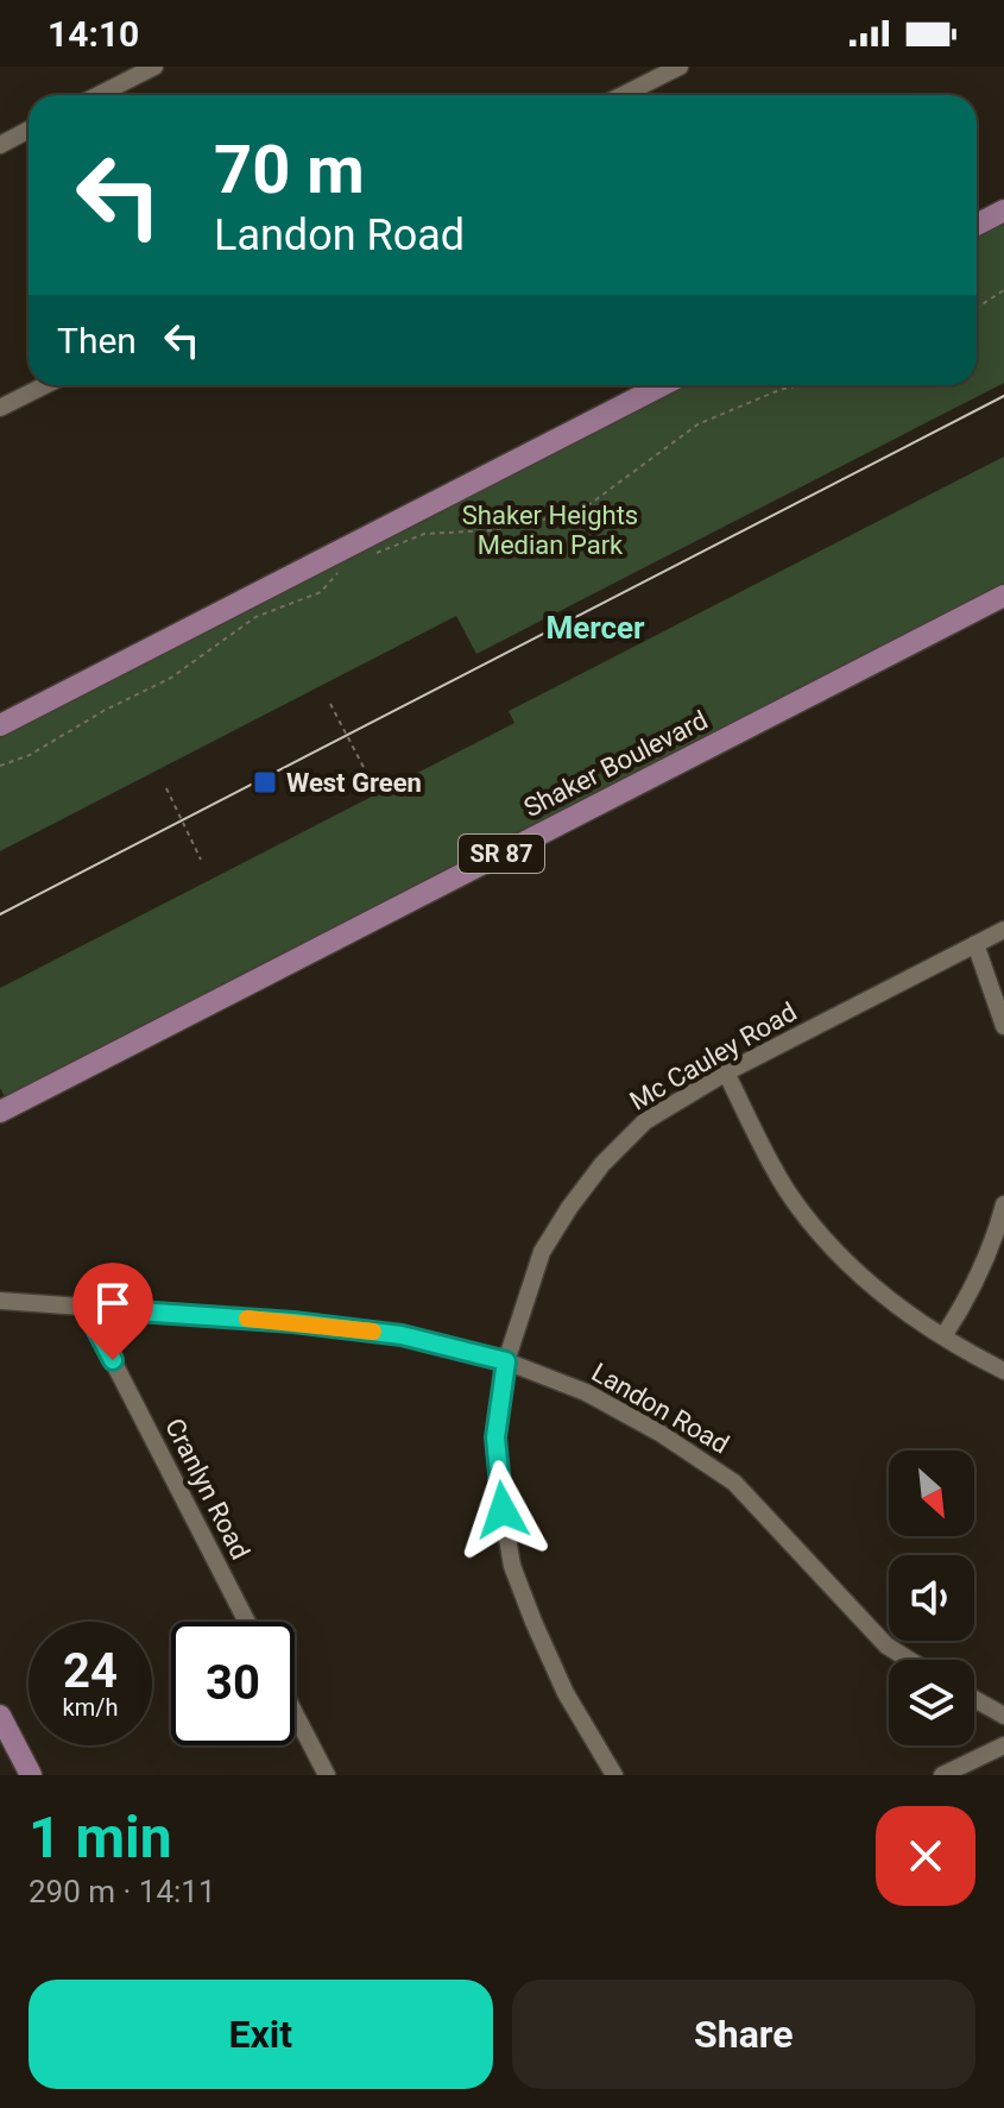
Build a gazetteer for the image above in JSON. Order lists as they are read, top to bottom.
{
  "streets": {
    "main road": ["Shaker Boulevard", "SR 87"],
    "street": ["Mc Cauley Road", "Landon Road", "Cranlyn Road"]
  },
  "crossings": [
    ["Mc Cauley Road", "Landon Road"],
    ["Landon Road", "Cranlyn Road"]
  ],
  "districts": ["Mercer"],
  "parks": ["Shaker Heights Median Park"],
  "places": {
    "transit": ["West Green"]
  },
  "north": "bottom right",
  "page": {
    "status": "14:10",
    "turn": ["70 m", "Landon Road"],
    "then": "Then",
    "speed": "24 km/h",
    "limit": "30",
    "heading": ["1 min", "290 m · 14:11"],
    "buttons": ["Exit", "Share"]
  }
}
